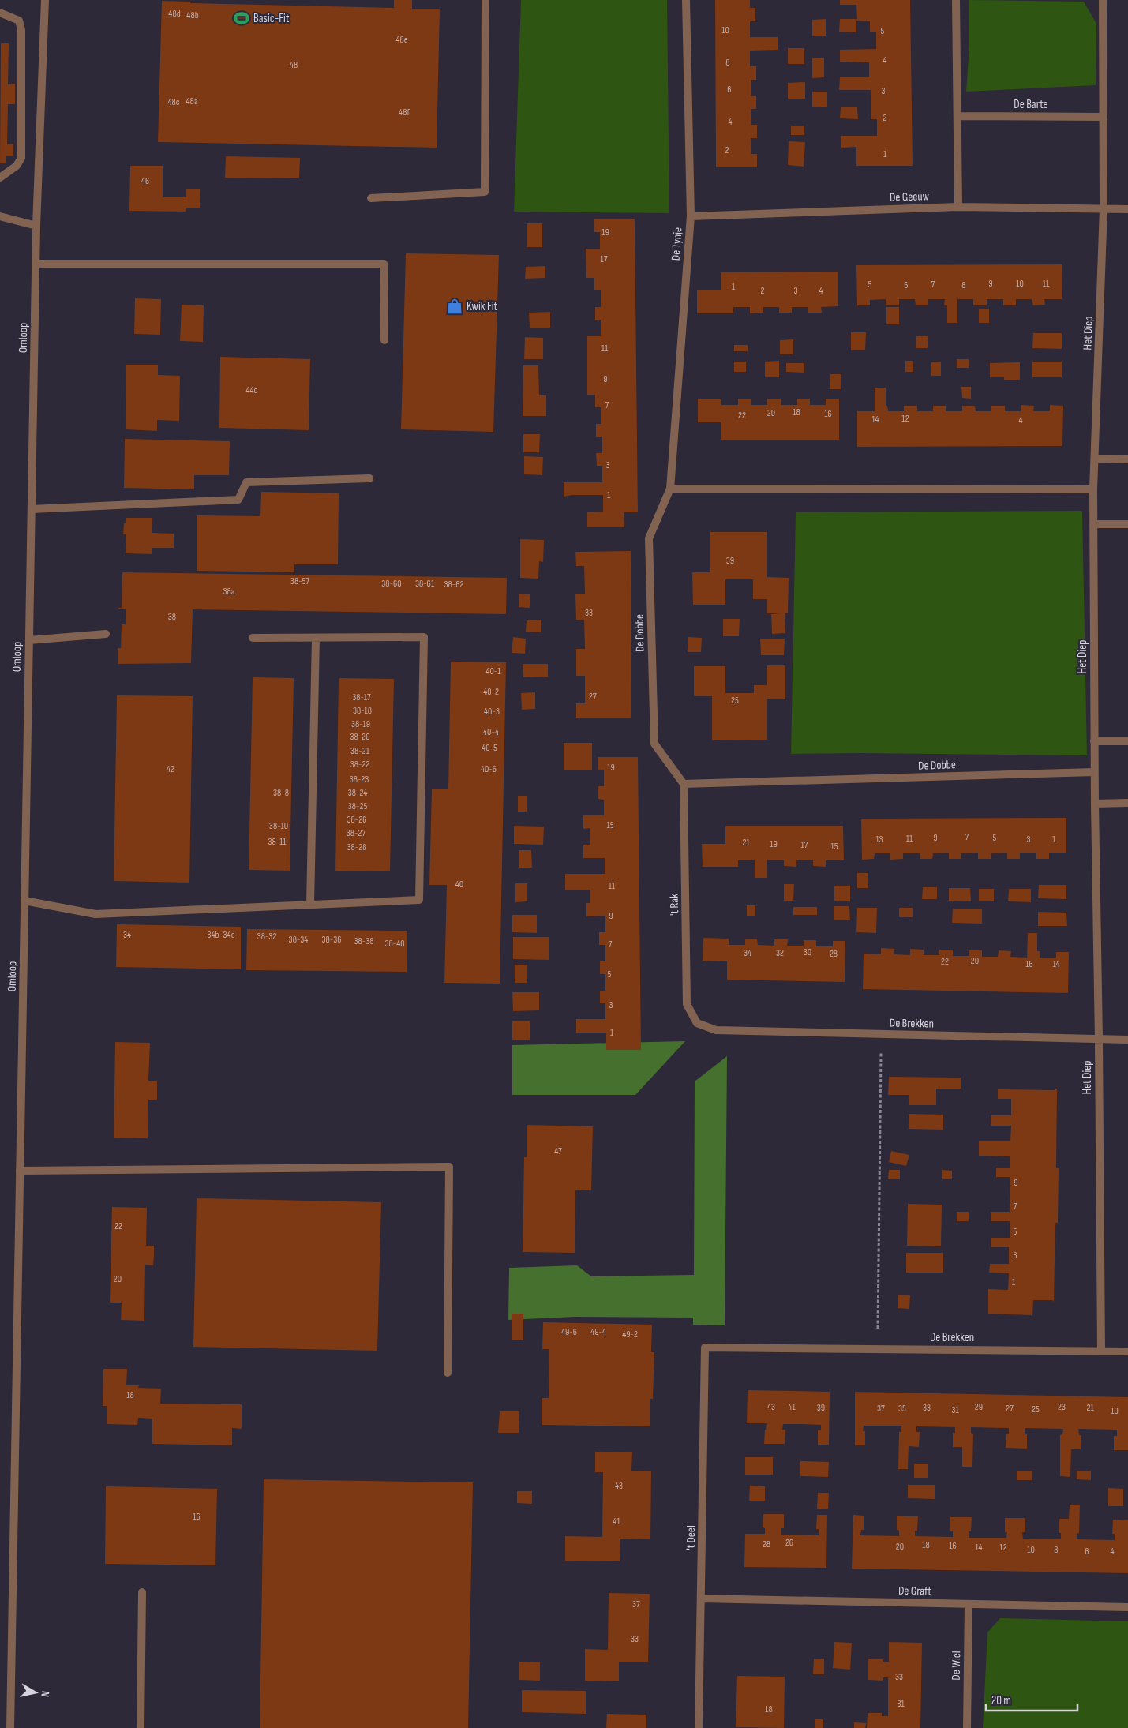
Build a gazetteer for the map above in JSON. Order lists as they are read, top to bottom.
{
  "streets": {
    "street": [
      "De Barte",
      "De Geeuw",
      "De Tynje",
      "Het Diep",
      "Omloop",
      "De Dobbe",
      "'t Rak",
      "De Brekken",
      "'t Deel",
      "De Graft",
      "De Wiel"
    ]
  },
  "crossings": [
    ["De Geeuw", "De Tynje"],
    ["De Geeuw", "Het Diep"],
    ["De Tynje", "De Dobbe"],
    ["Het Diep", "De Dobbe"],
    ["Het Diep", "De Brekken"],
    ["De Dobbe", "'t Rak"],
    ["'t Rak", "De Brekken"],
    ["De Brekken", "'t Deel"],
    ["'t Deel", "De Graft"],
    ["De Graft", "De Wiel"]
  ],
  "places": {
    "sports": ["Basic-Fit"],
    "shop": ["Kwik Fit"]
  },
  "house_numbers": [
    "48d",
    "48b",
    "10",
    "5",
    "48e",
    "4",
    "8",
    "48",
    "6",
    "3",
    "48a",
    "48c",
    "48f",
    "2",
    "4",
    "2",
    "1",
    "46",
    "19",
    "17",
    "9",
    "10",
    "11",
    "5",
    "7",
    "6",
    "8",
    "1",
    "2",
    "3",
    "4",
    "11",
    "9",
    "44d",
    "7",
    "18",
    "20",
    "16",
    "22",
    "12",
    "14",
    "4",
    "3",
    "1",
    "39",
    "38-57",
    "38-60",
    "38-61",
    "38-62",
    "38a",
    "33",
    "38",
    "40-1",
    "40-2",
    "27",
    "38-17",
    "25",
    "38-18",
    "40-3",
    "38-19",
    "40-4",
    "38-20",
    "40-5",
    "38-21",
    "38-22",
    "19",
    "42",
    "40-6",
    "38-23",
    "38-8",
    "38-24",
    "38-25",
    "38-26",
    "15",
    "38-10",
    "38-27",
    "7",
    "9",
    "5",
    "11",
    "13",
    "3",
    "1",
    "38-11",
    "21",
    "19",
    "17",
    "15",
    "38-28",
    "40",
    "11",
    "9",
    "34",
    "34b",
    "34c",
    "38-32",
    "38-34",
    "38-36",
    "38-38",
    "38-40",
    "7",
    "30",
    "34",
    "32",
    "28",
    "20",
    "22",
    "16",
    "14",
    "5",
    "3",
    "1",
    "47",
    "9",
    "7",
    "22",
    "5",
    "3",
    "20",
    "1",
    "49-6",
    "49-4",
    "49-2",
    "18",
    "43",
    "41",
    "29",
    "23",
    "39",
    "33",
    "21",
    "37",
    "35",
    "27",
    "25",
    "31",
    "19",
    "43",
    "16",
    "41",
    "26",
    "28",
    "18",
    "16",
    "20",
    "14",
    "12",
    "10",
    "8",
    "6",
    "4",
    "37",
    "33",
    "33",
    "31",
    "18"
  ],
  "scale_bar": "20 m",
  "north": "right"
}
